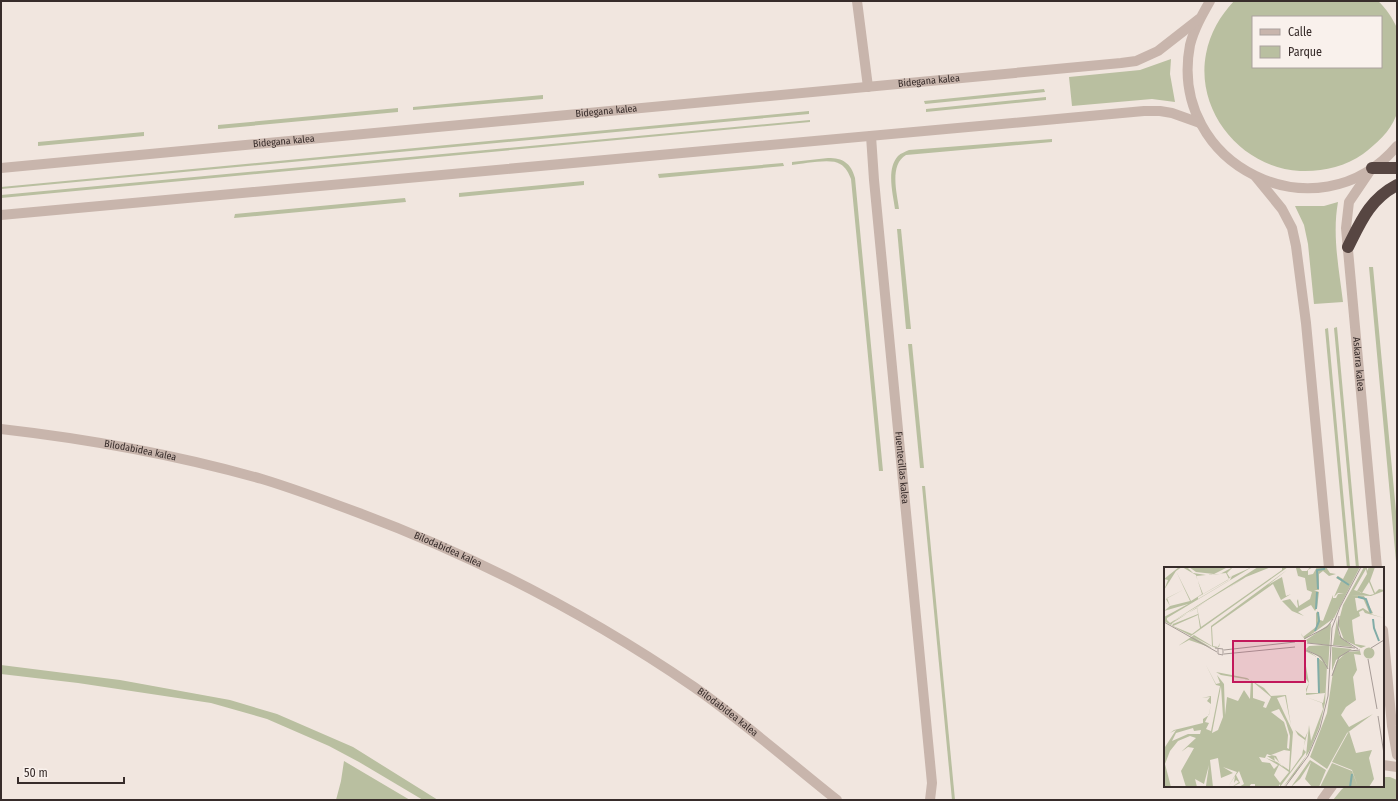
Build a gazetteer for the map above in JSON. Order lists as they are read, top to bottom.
{
  "streets": {
    "street": [
      "Bidegana kalea",
      "Askarra kalea",
      "Bilodabidea kalea",
      "Fuentecillas kalea"
    ]
  },
  "legend": ["Calle", "Parque"],
  "scale_bar": "50 m"
}
